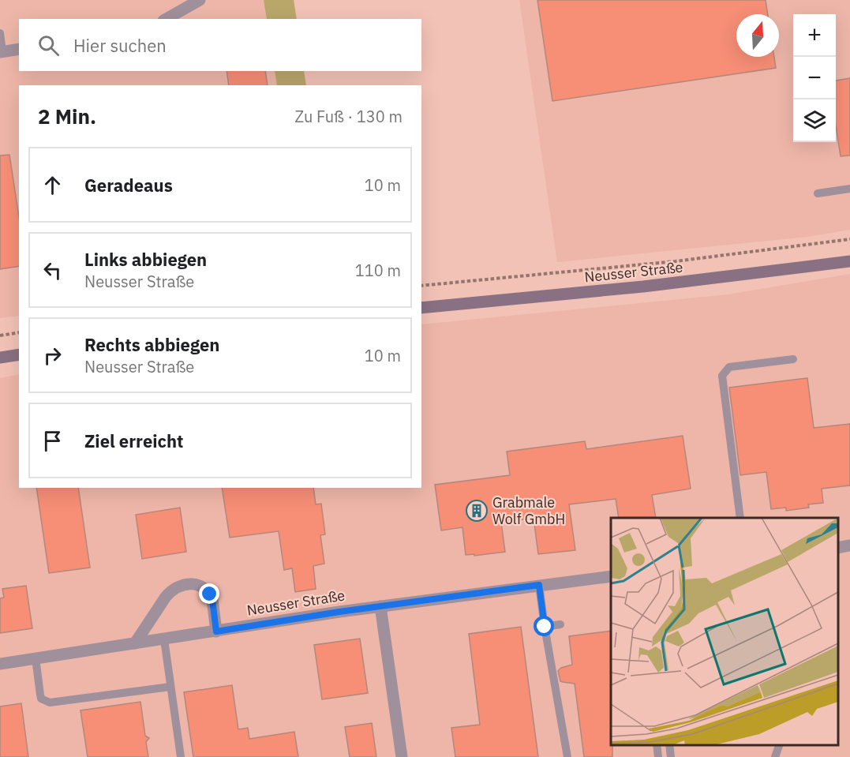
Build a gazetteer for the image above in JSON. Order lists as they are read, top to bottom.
{
  "streets": {
    "main road": ["Neusser Straße"]
  },
  "places": {
    "building": ["Grabmale Wolf GmbH"]
  },
  "north": "top",
  "page": {
    "map_buttons": ["+", "−"],
    "search": "Hier suchen",
    "heading": ["2 Min.", "Zu Fuß · 130 m"],
    "list": [
      ["Geradeaus", "10 m"],
      ["Links abbiegen", "Neusser Straße", "110 m"],
      ["Rechts abbiegen", "Neusser Straße", "10 m"],
      "Ziel erreicht"
    ]
  }
}
